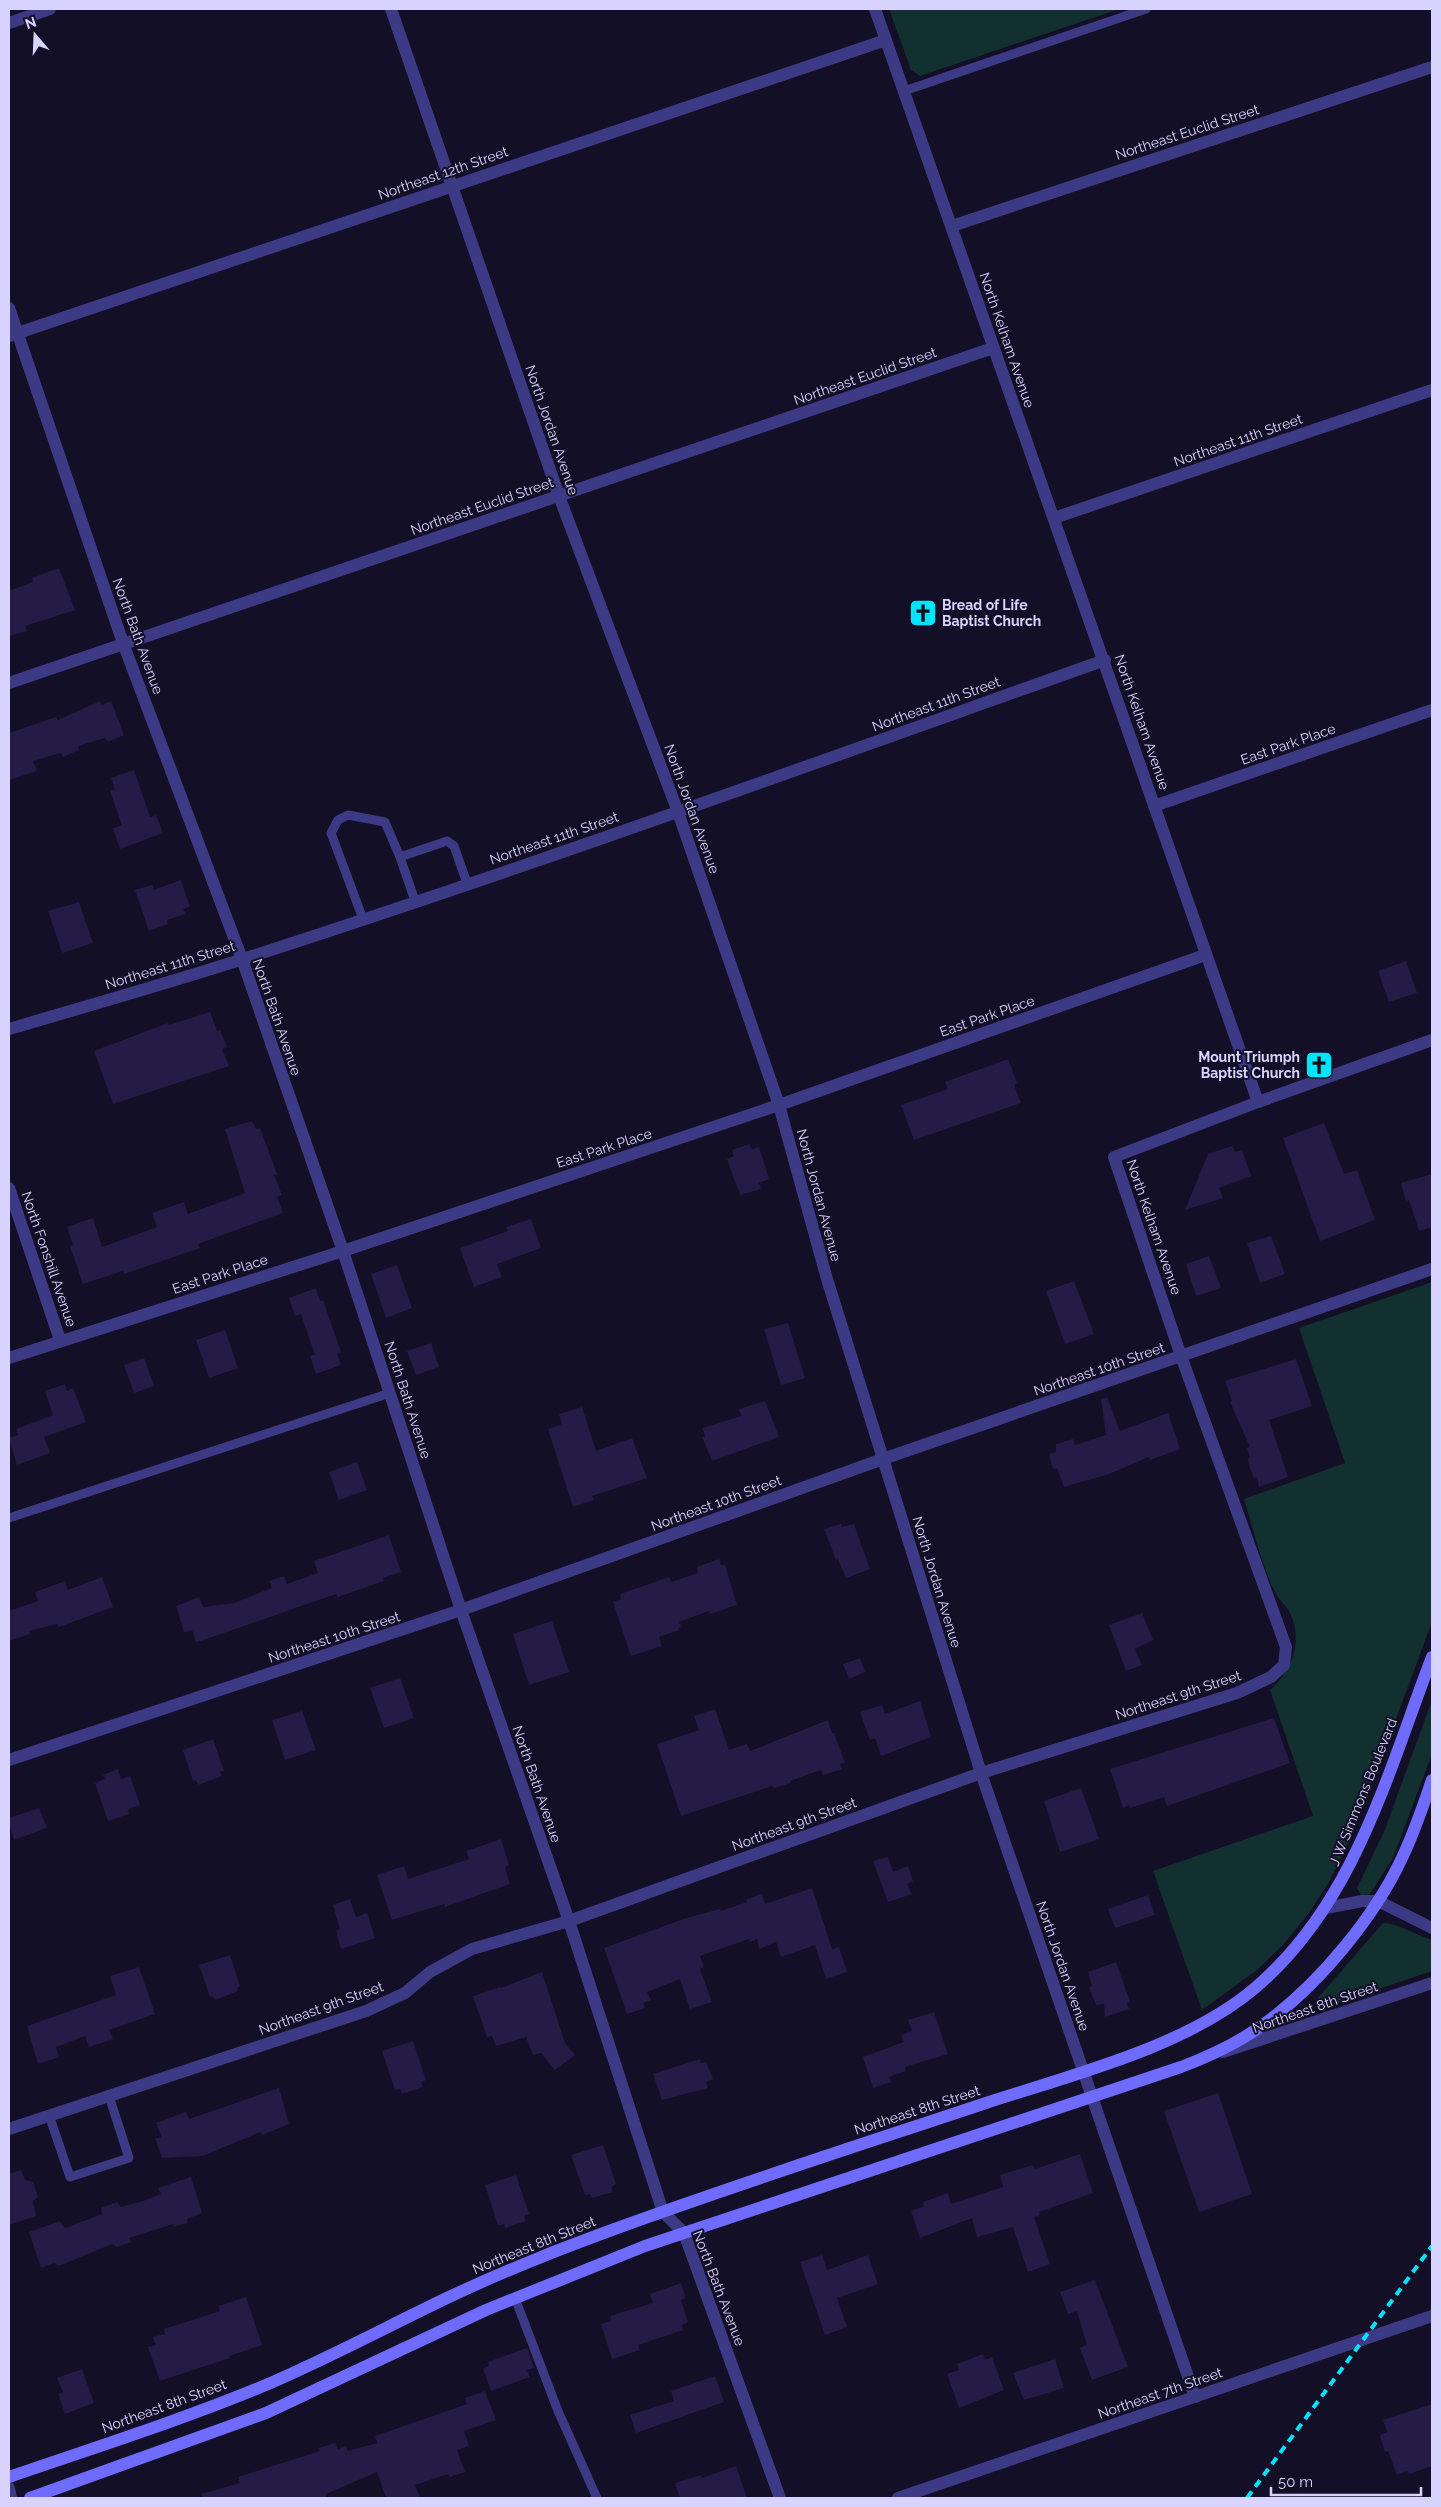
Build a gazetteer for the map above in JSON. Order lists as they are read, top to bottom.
{
  "streets": {
    "main road": ["J W Simmons Boulevard", "Northeast 8th Street"],
    "street": [
      "Northeast Euclid Street",
      "Northeast 12th Street",
      "North Kelham Avenue",
      "North Jordan Avenue",
      "Northeast 11th Street",
      "North Bath Avenue",
      "East Park Place",
      "North Fonshill Avenue",
      "Northeast 10th Street",
      "Northeast 9th Street",
      "Northeast 7th Street"
    ]
  },
  "crossings": [
    ["Northeast Euclid Street", "North Kelham Avenue"],
    ["Northeast Euclid Street", "North Jordan Avenue"],
    ["Northeast Euclid Street", "North Bath Avenue"],
    ["Northeast 12th Street", "North Kelham Avenue"],
    ["Northeast 12th Street", "North Jordan Avenue"],
    ["Northeast 12th Street", "North Bath Avenue"],
    ["North Kelham Avenue", "Northeast 11th Street"],
    ["North Kelham Avenue", "East Park Place"],
    ["North Kelham Avenue", "Northeast 10th Street"],
    ["North Kelham Avenue", "Northeast 9th Street"],
    ["North Jordan Avenue", "Northeast 11th Street"],
    ["North Jordan Avenue", "East Park Place"],
    ["North Jordan Avenue", "Northeast 10th Street"],
    ["North Jordan Avenue", "Northeast 9th Street"],
    ["North Jordan Avenue", "J W Simmons Boulevard"],
    ["North Jordan Avenue", "Northeast 8th Street"],
    ["North Jordan Avenue", "Northeast 7th Street"],
    ["Northeast 11th Street", "North Bath Avenue"],
    ["North Bath Avenue", "East Park Place"],
    ["North Bath Avenue", "Northeast 10th Street"],
    ["North Bath Avenue", "Northeast 9th Street"],
    ["North Bath Avenue", "Northeast 8th Street"],
    ["East Park Place", "North Fonshill Avenue"],
    ["Northeast 10th Street", "Northeast 9th Street"],
    ["J W Simmons Boulevard", "Northeast 8th Street"]
  ],
  "places": {
    "church": ["Bread of Life Baptist Church", "Mount Triumph Baptist Church"]
  },
  "scale_bar": "50 m",
  "north": "top"
}
